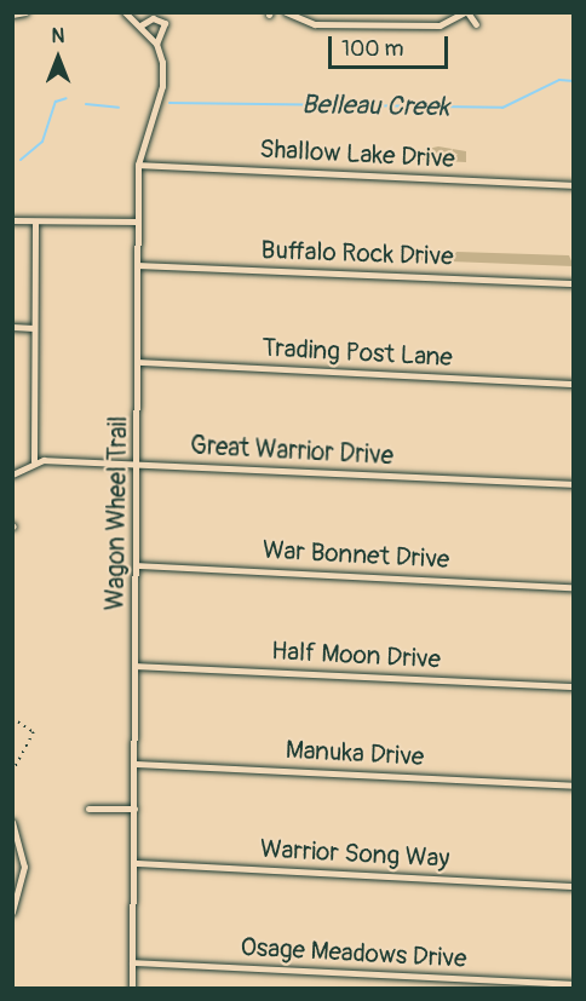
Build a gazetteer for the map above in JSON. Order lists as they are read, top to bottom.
{
  "streets": {
    "street": [
      "Shallow Lake Drive",
      "Buffalo Rock Drive",
      "Trading Post Lane",
      "Great Warrior Drive",
      "Wagon Wheel Trail",
      "War Bonnet Drive",
      "Half Moon Drive",
      "Manuka Drive",
      "Warrior Song Way",
      "Osage Meadows Drive"
    ]
  },
  "crossings": [
    ["Shallow Lake Drive", "Wagon Wheel Trail"],
    ["Buffalo Rock Drive", "Wagon Wheel Trail"],
    ["Trading Post Lane", "Wagon Wheel Trail"],
    ["Great Warrior Drive", "Wagon Wheel Trail"],
    ["Wagon Wheel Trail", "War Bonnet Drive"],
    ["Wagon Wheel Trail", "Half Moon Drive"],
    ["Wagon Wheel Trail", "Manuka Drive"],
    ["Wagon Wheel Trail", "Warrior Song Way"],
    ["Wagon Wheel Trail", "Osage Meadows Drive"]
  ],
  "water": ["Belleau Creek"],
  "scale_bar": "100 m",
  "north": "top"
}
